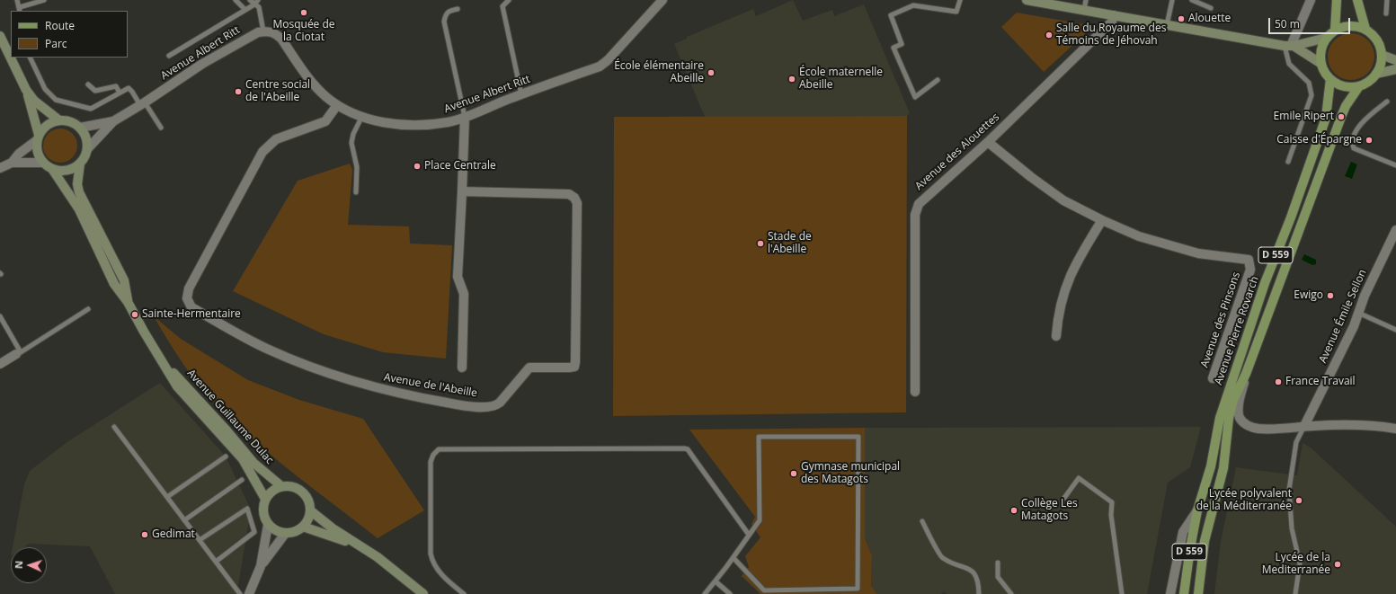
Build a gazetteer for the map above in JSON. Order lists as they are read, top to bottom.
{
  "streets": {
    "main road": ["D 559", "Avenue Pierre Rovarch", "Avenue Guillaume Dulac"],
    "street": [
      "Avenue Albert Ritt",
      "Avenue des Alouettes",
      "Avenue Émile Sellon",
      "Avenue des Pinsons",
      "Avenue de l'Abeille"
    ]
  },
  "crossings": [
    ["Avenue Albert Ritt", "Avenue de l'Abeille"],
    ["Avenue Albert Ritt", "Avenue Guillaume Dulac"],
    ["Avenue des Alouettes", "Avenue des Pinsons"]
  ],
  "places": [
    "Mosquée de la Ciotat",
    "Alouette",
    "Salle du Royaume des Témoins de Jéhovah",
    "École élémentaire Abeille",
    "École maternelle Abeille",
    "Centre social de l'Abeille",
    "Emile Ripert",
    "Caisse d'Épargne",
    "Place Centrale",
    "Stade de l'Abeille",
    "Ewigo",
    "Sainte-Hermentaire",
    "France Travail",
    "Gymnase municipal des Matagots",
    "Lycée polyvalent de la Méditerranée",
    "Collège Les Matagots",
    "Gedimat",
    "Lycée de la Mediterranée"
  ],
  "legend": ["Route", "Parc"],
  "scale_bar": "50 m",
  "north": "left"
}
